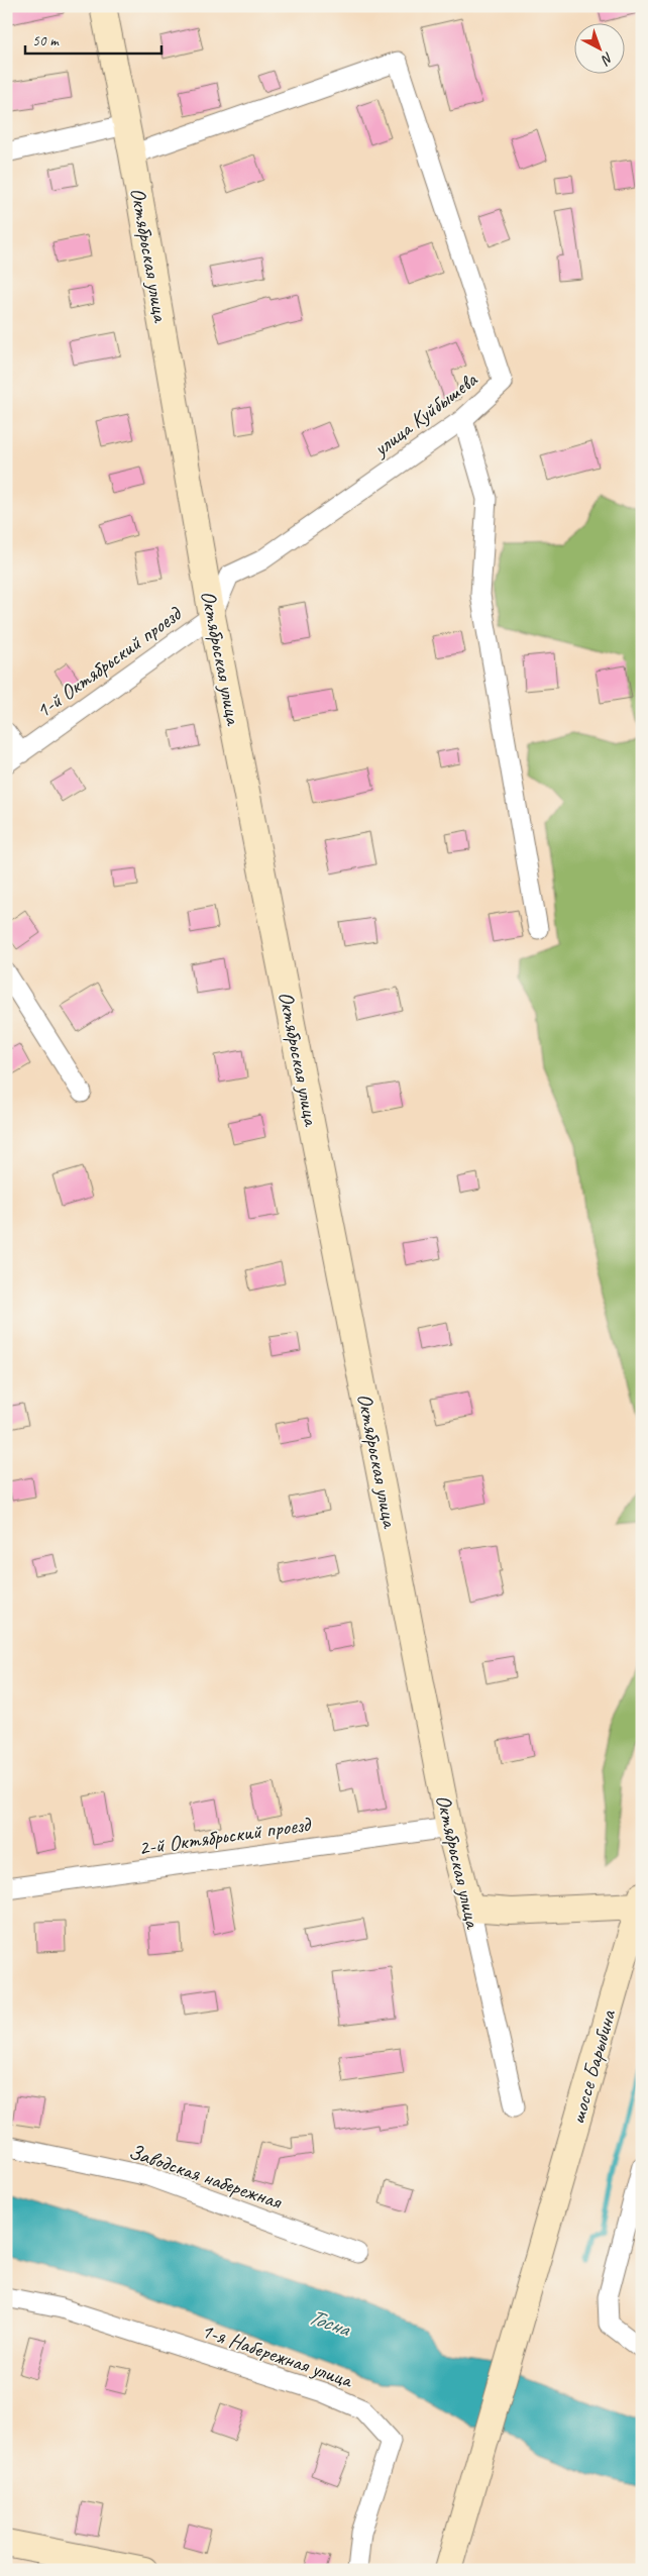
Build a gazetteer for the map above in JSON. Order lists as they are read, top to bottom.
{
  "streets": {
    "street": [
      "Октябрьская улица",
      "улица Куйбышева",
      "1-й Октябрьский проезд",
      "2-й Октябрьский проезд",
      "шоссе Барыбина",
      "Заводская набережная",
      "1-я Набережная улица"
    ]
  },
  "crossings": [
    ["Октябрьская улица", "улица Куйбышева"],
    ["Октябрьская улица", "1-й Октябрьский проезд"],
    ["Октябрьская улица", "2-й Октябрьский проезд"],
    ["улица Куйбышева", "1-й Октябрьский проезд"]
  ],
  "water": ["Тосна"],
  "scale_bar": "50 m",
  "north": "bottom right"
}
